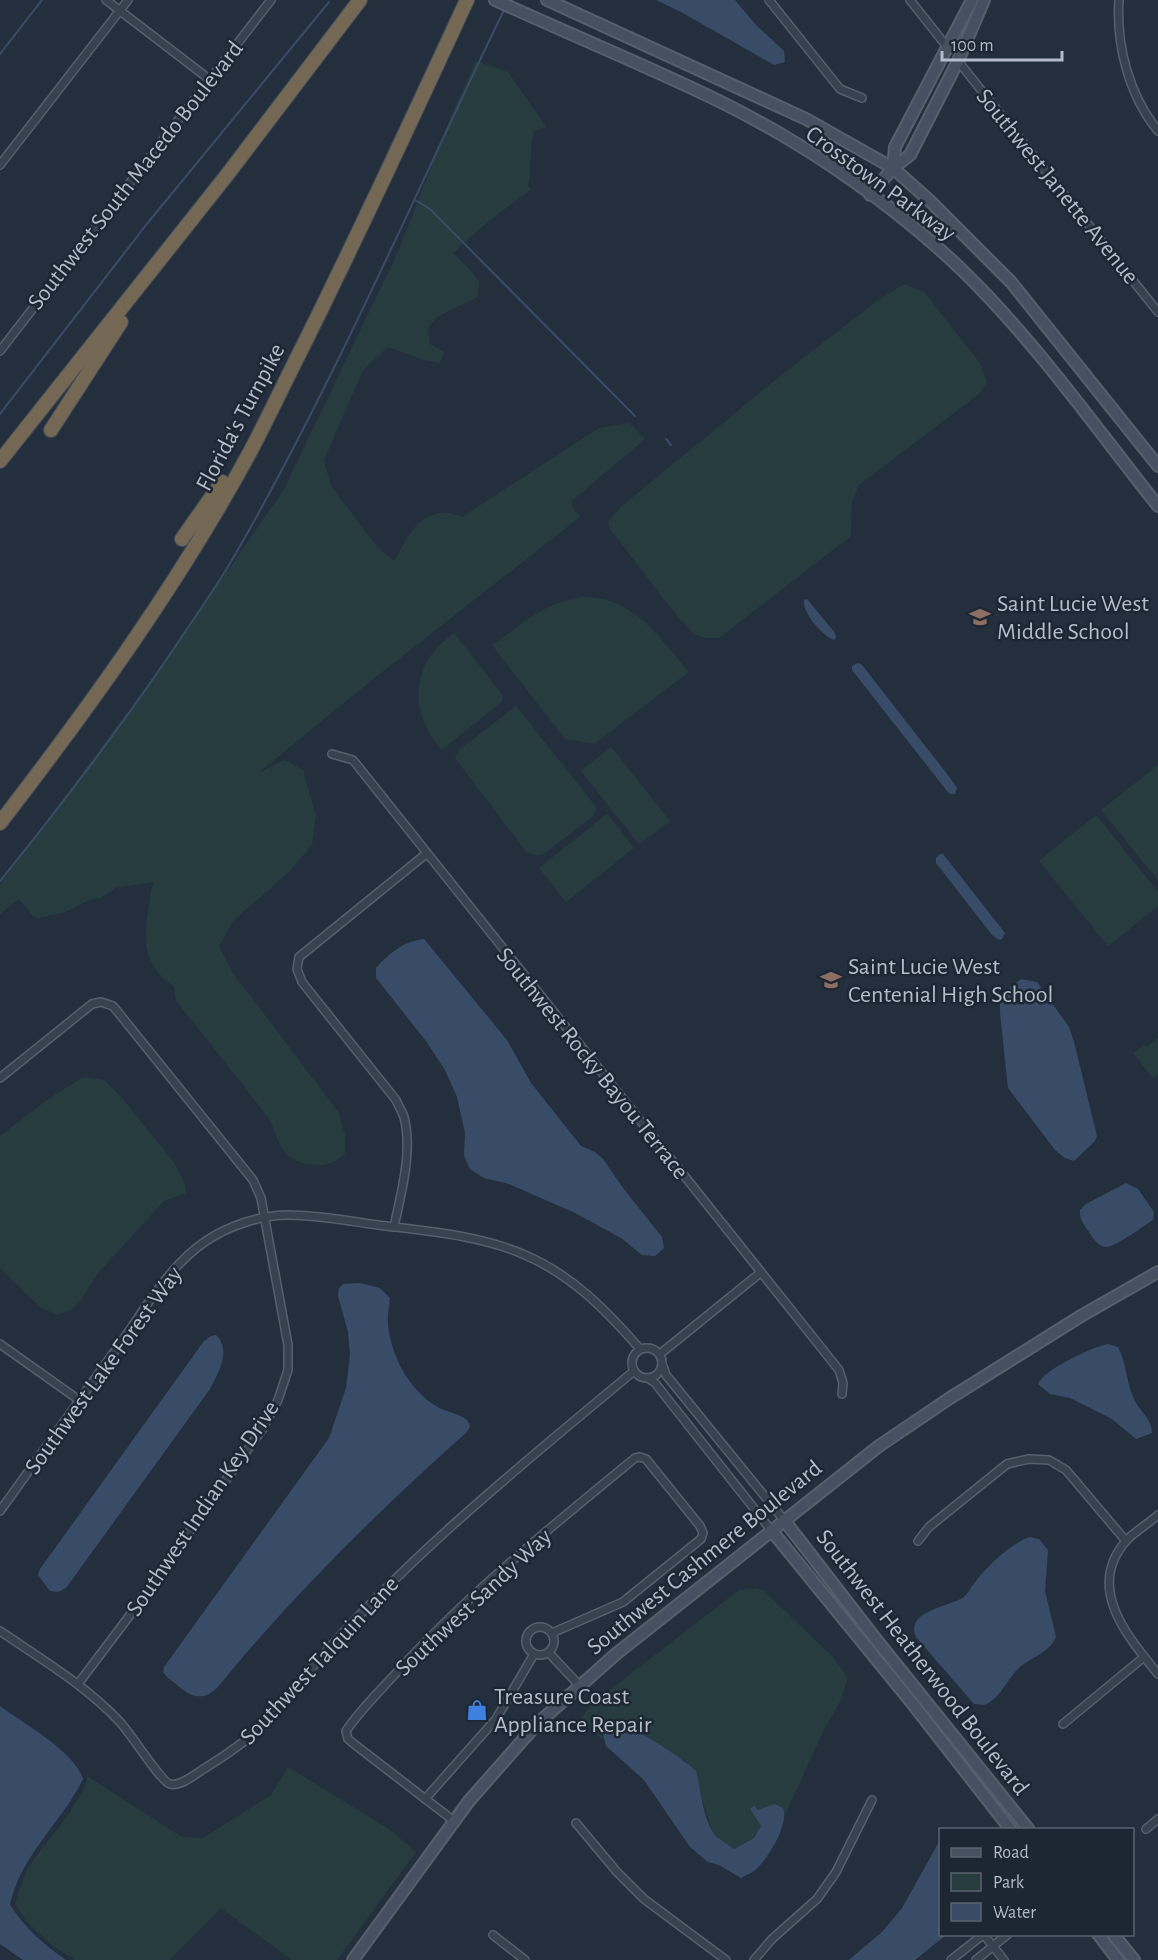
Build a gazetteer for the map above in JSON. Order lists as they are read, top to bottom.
{
  "streets": {
    "highway": ["Florida's Turnpike"],
    "street": [
      "Southwest South Macedo Boulevard",
      "Crosstown Parkway",
      "Southwest Janette Avenue",
      "Southwest Rocky Bayou Terrace",
      "Southwest Lake Forest Way",
      "Southwest Indian Key Drive",
      "Southwest Cashmere Boulevard",
      "Southwest Sandy Way",
      "Southwest Talquin Lane",
      "Southwest Heatherwood Boulevard"
    ]
  },
  "crossings": [
    ["Southwest Lake Forest Way", "Southwest Indian Key Drive"],
    ["Southwest Lake Forest Way", "Southwest Talquin Lane"],
    ["Southwest Indian Key Drive", "Southwest Talquin Lane"],
    ["Southwest Cashmere Boulevard", "Southwest Sandy Way"],
    ["Southwest Cashmere Boulevard", "Southwest Heatherwood Boulevard"]
  ],
  "places": {
    "school or university": ["Saint Lucie West Middle School", "Saint Lucie West Centenial High School"],
    "shop": ["Treasure Coast Appliance Repair"]
  },
  "legend": ["Road", "Park", "Water"],
  "scale_bar": "100 m"
}
